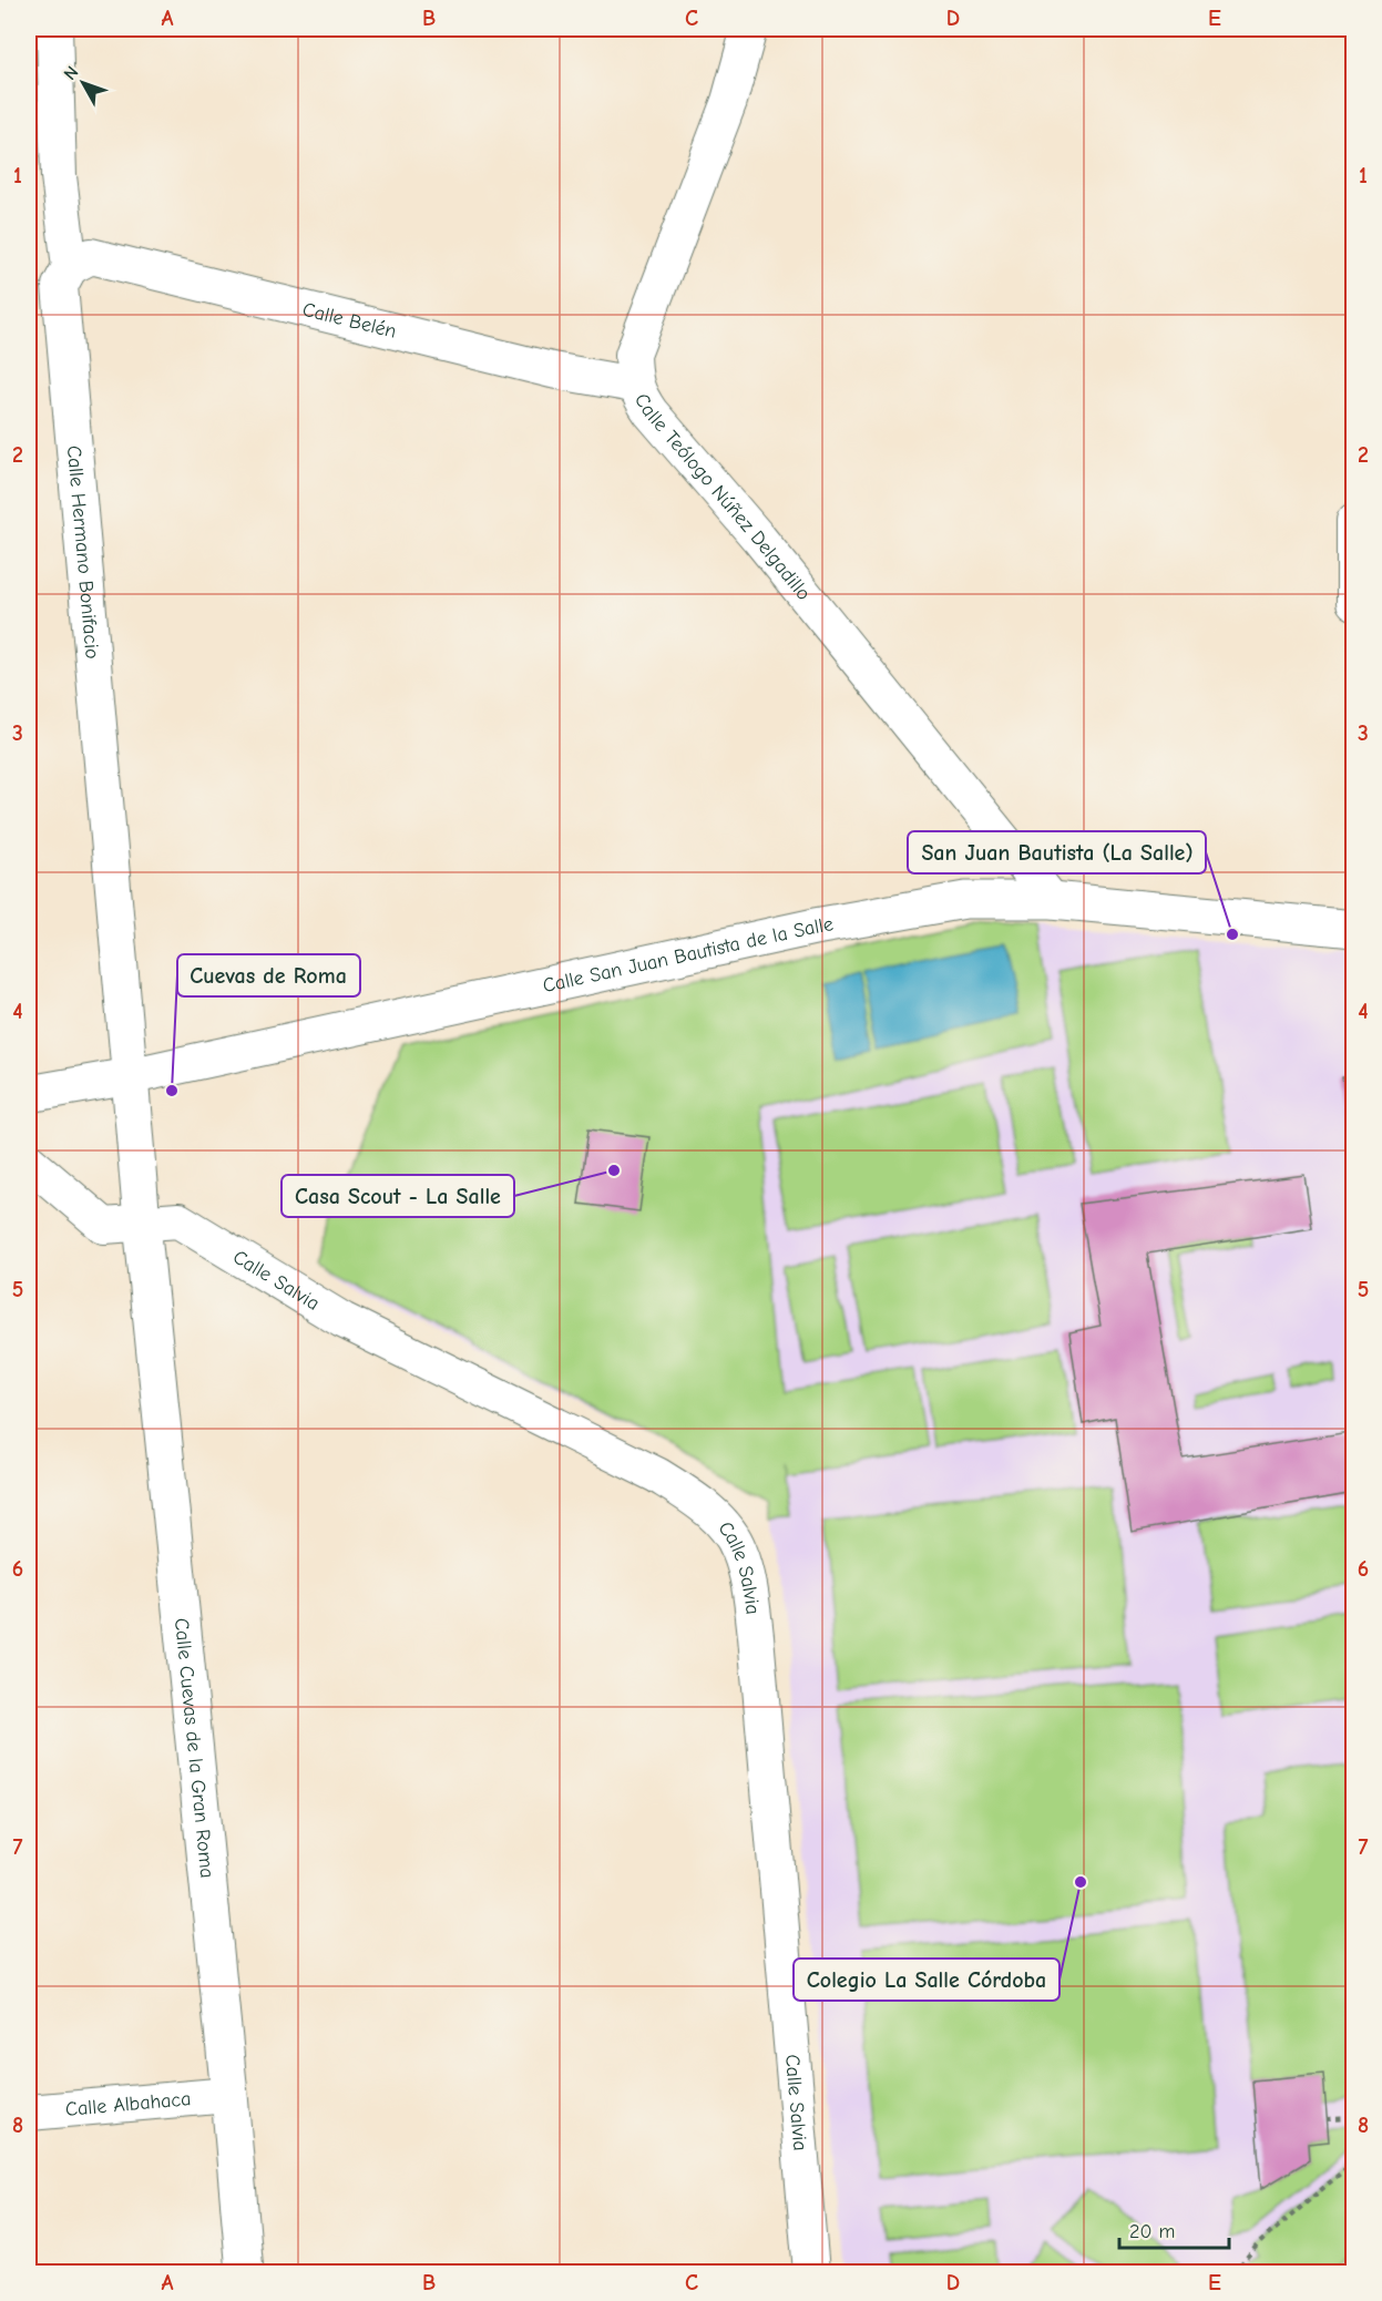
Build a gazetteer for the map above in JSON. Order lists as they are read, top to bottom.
{
  "streets": {
    "street": [
      "Calle Belén",
      "Calle Teólogo Núñez Delgadillo",
      "Calle Hermano Bonifacio",
      "Calle San Juan Bautista de la Salle",
      "Calle Salvia",
      "Calle Cuevas de la Gran Roma",
      "Calle Albahaca"
    ]
  },
  "crossings": [
    ["Calle Belén", "Calle Teólogo Núñez Delgadillo"],
    ["Calle Belén", "Calle Hermano Bonifacio"],
    ["Calle Teólogo Núñez Delgadillo", "Calle San Juan Bautista de la Salle"],
    ["Calle Hermano Bonifacio", "Calle San Juan Bautista de la Salle"],
    ["Calle Hermano Bonifacio", "Calle Cuevas de la Gran Roma"],
    ["Calle San Juan Bautista de la Salle", "Calle Cuevas de la Gran Roma"],
    ["Calle Salvia", "Calle Cuevas de la Gran Roma"],
    ["Calle Cuevas de la Gran Roma", "Calle Albahaca"]
  ],
  "places": [
    "San Juan Bautista (La Salle)",
    "Cuevas de Roma",
    "Casa Scout - La Salle",
    "Colegio La Salle Córdoba"
  ],
  "scale_bar": "20 m",
  "north": "top left",
  "grid": {
    "columns": [
      "A",
      "B",
      "C",
      "D",
      "E"
    ],
    "rows": [
      "1",
      "2",
      "3",
      "4",
      "5",
      "6",
      "7",
      "8"
    ]
  }
}
